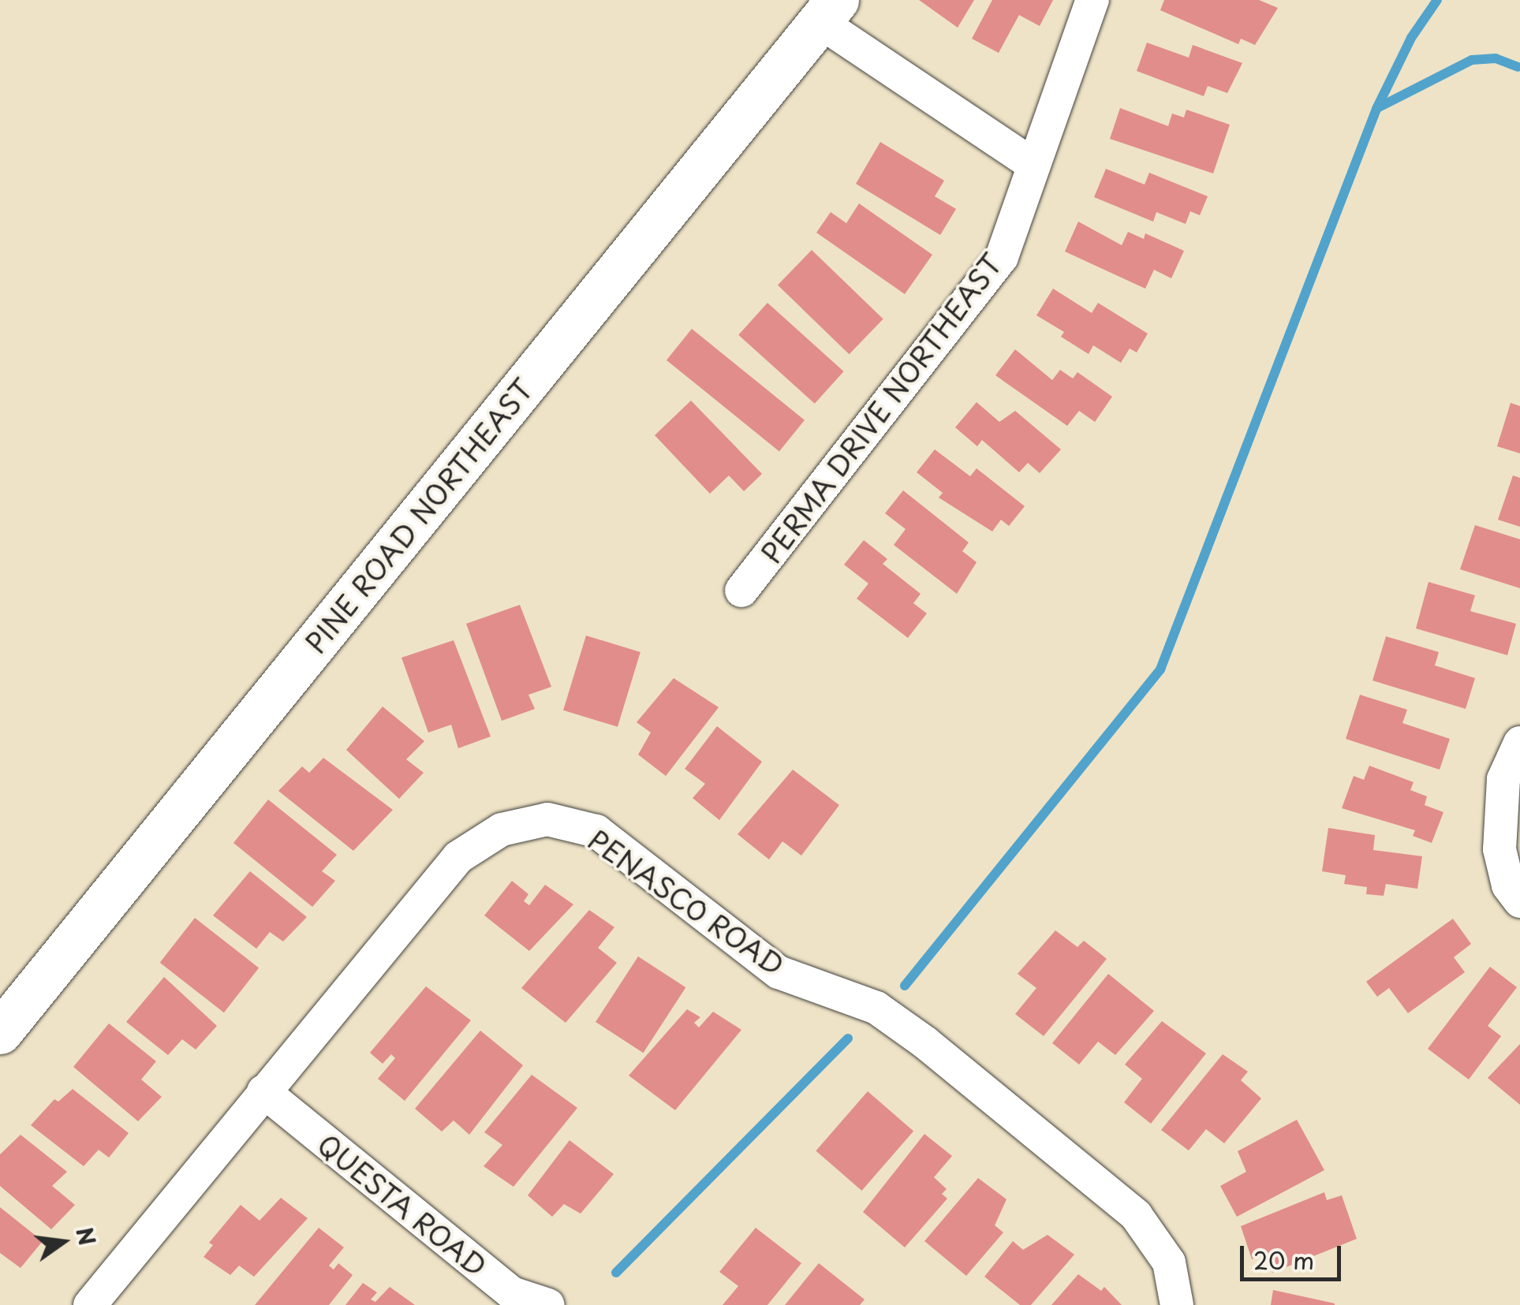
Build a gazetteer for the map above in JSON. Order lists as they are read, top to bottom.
{
  "streets": {
    "street": [
      "PERMA DRIVE NORTHEAST",
      "PINE ROAD NORTHEAST",
      "PENASCO ROAD",
      "QUESTA ROAD"
    ]
  },
  "crossings": [
    ["PENASCO ROAD", "QUESTA ROAD"]
  ],
  "scale_bar": "20 m",
  "north": "right"
}
